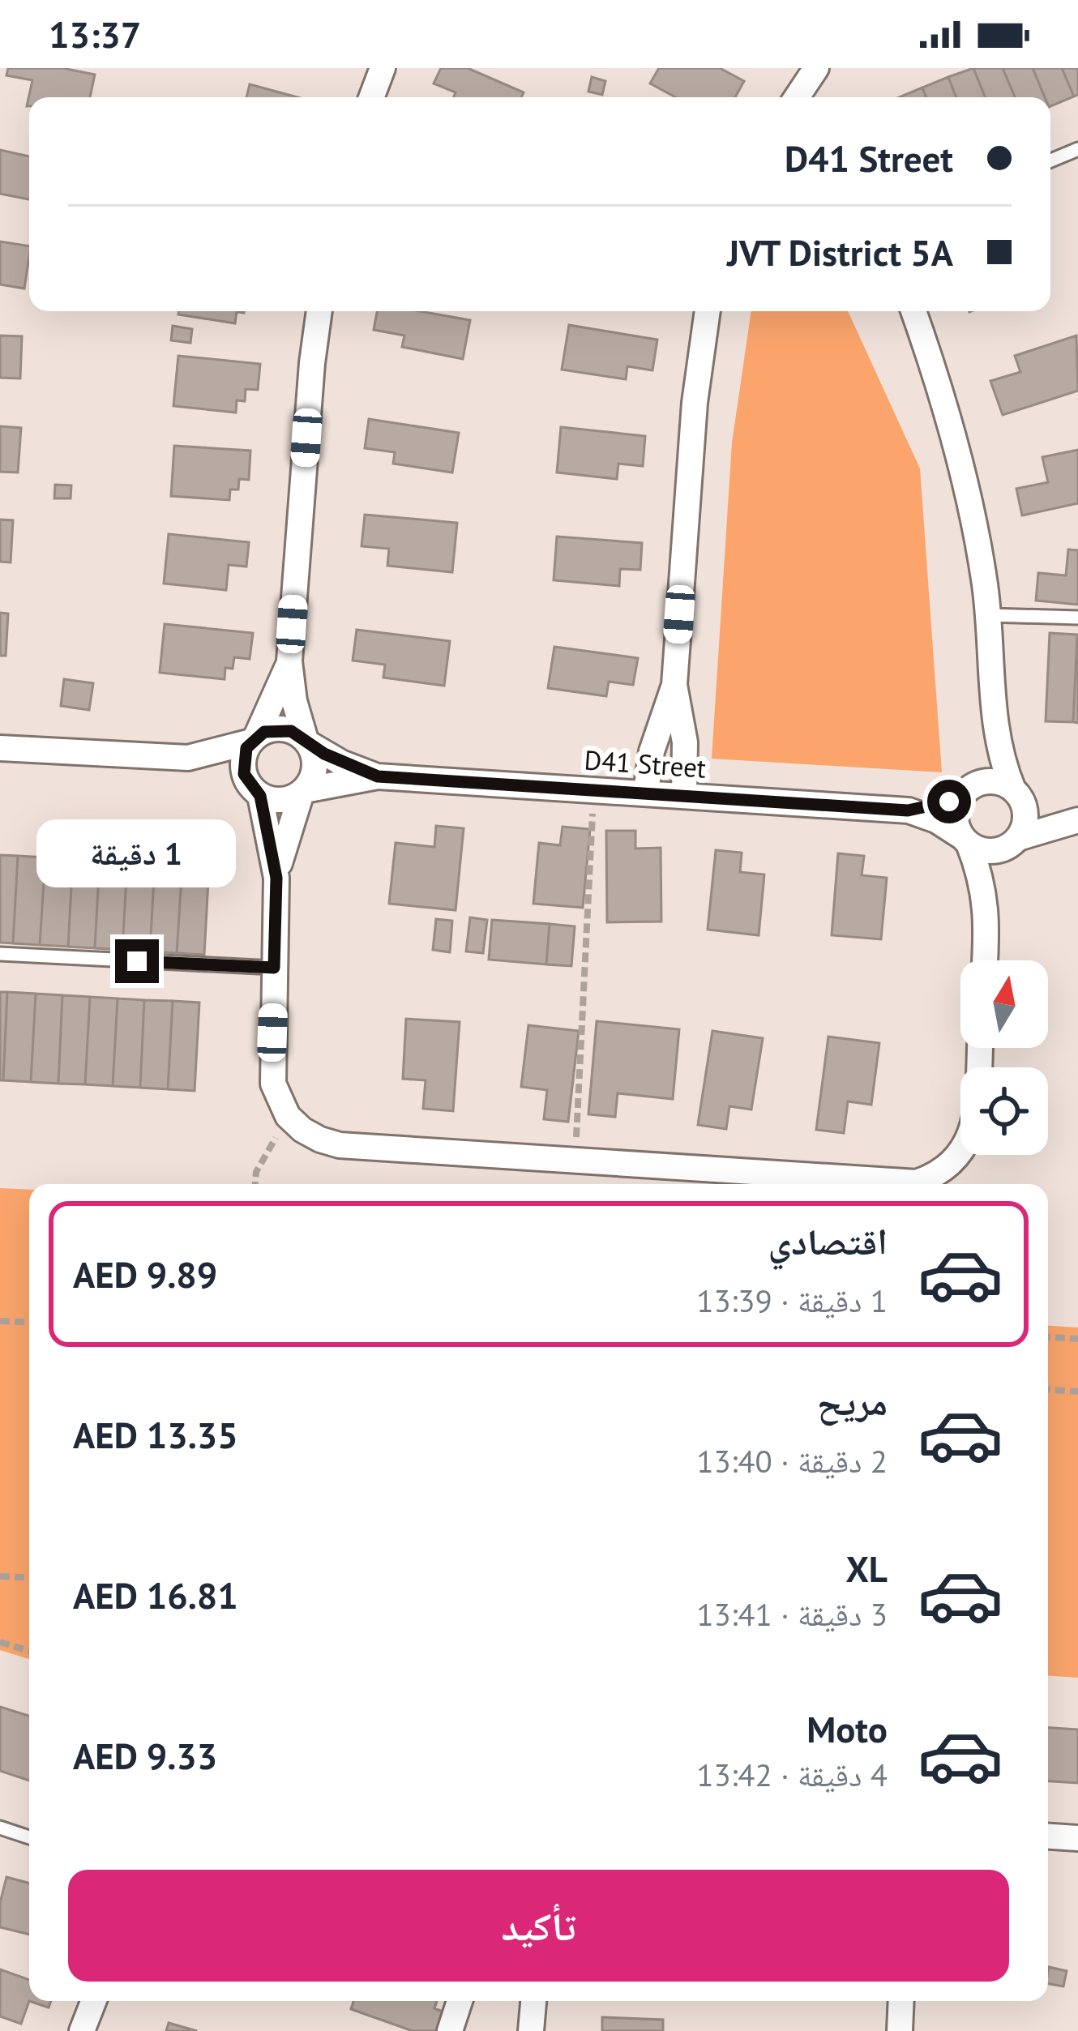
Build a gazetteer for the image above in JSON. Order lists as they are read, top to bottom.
{
  "streets": {
    "street": ["D41 Street"]
  },
  "north": "top",
  "page": {
    "status": "13:37",
    "banner": ["D41 Street", "JVT District 5A"],
    "bubble": "1 دقيقة",
    "list": [
      {
        "name": "اقتصادي",
        "note": "1 دقيقة · 13:39",
        "value": "AED 9.89"
      },
      {
        "name": "مريح",
        "note": "2 دقيقة · 13:40",
        "value": "AED 13.35"
      },
      {
        "name": "XL",
        "note": "3 دقيقة · 13:41",
        "value": "AED 16.81"
      },
      {
        "name": "Moto",
        "note": "4 دقيقة · 13:42",
        "value": "AED 9.33"
      }
    ],
    "buttons": "تأكيد"
  }
}
